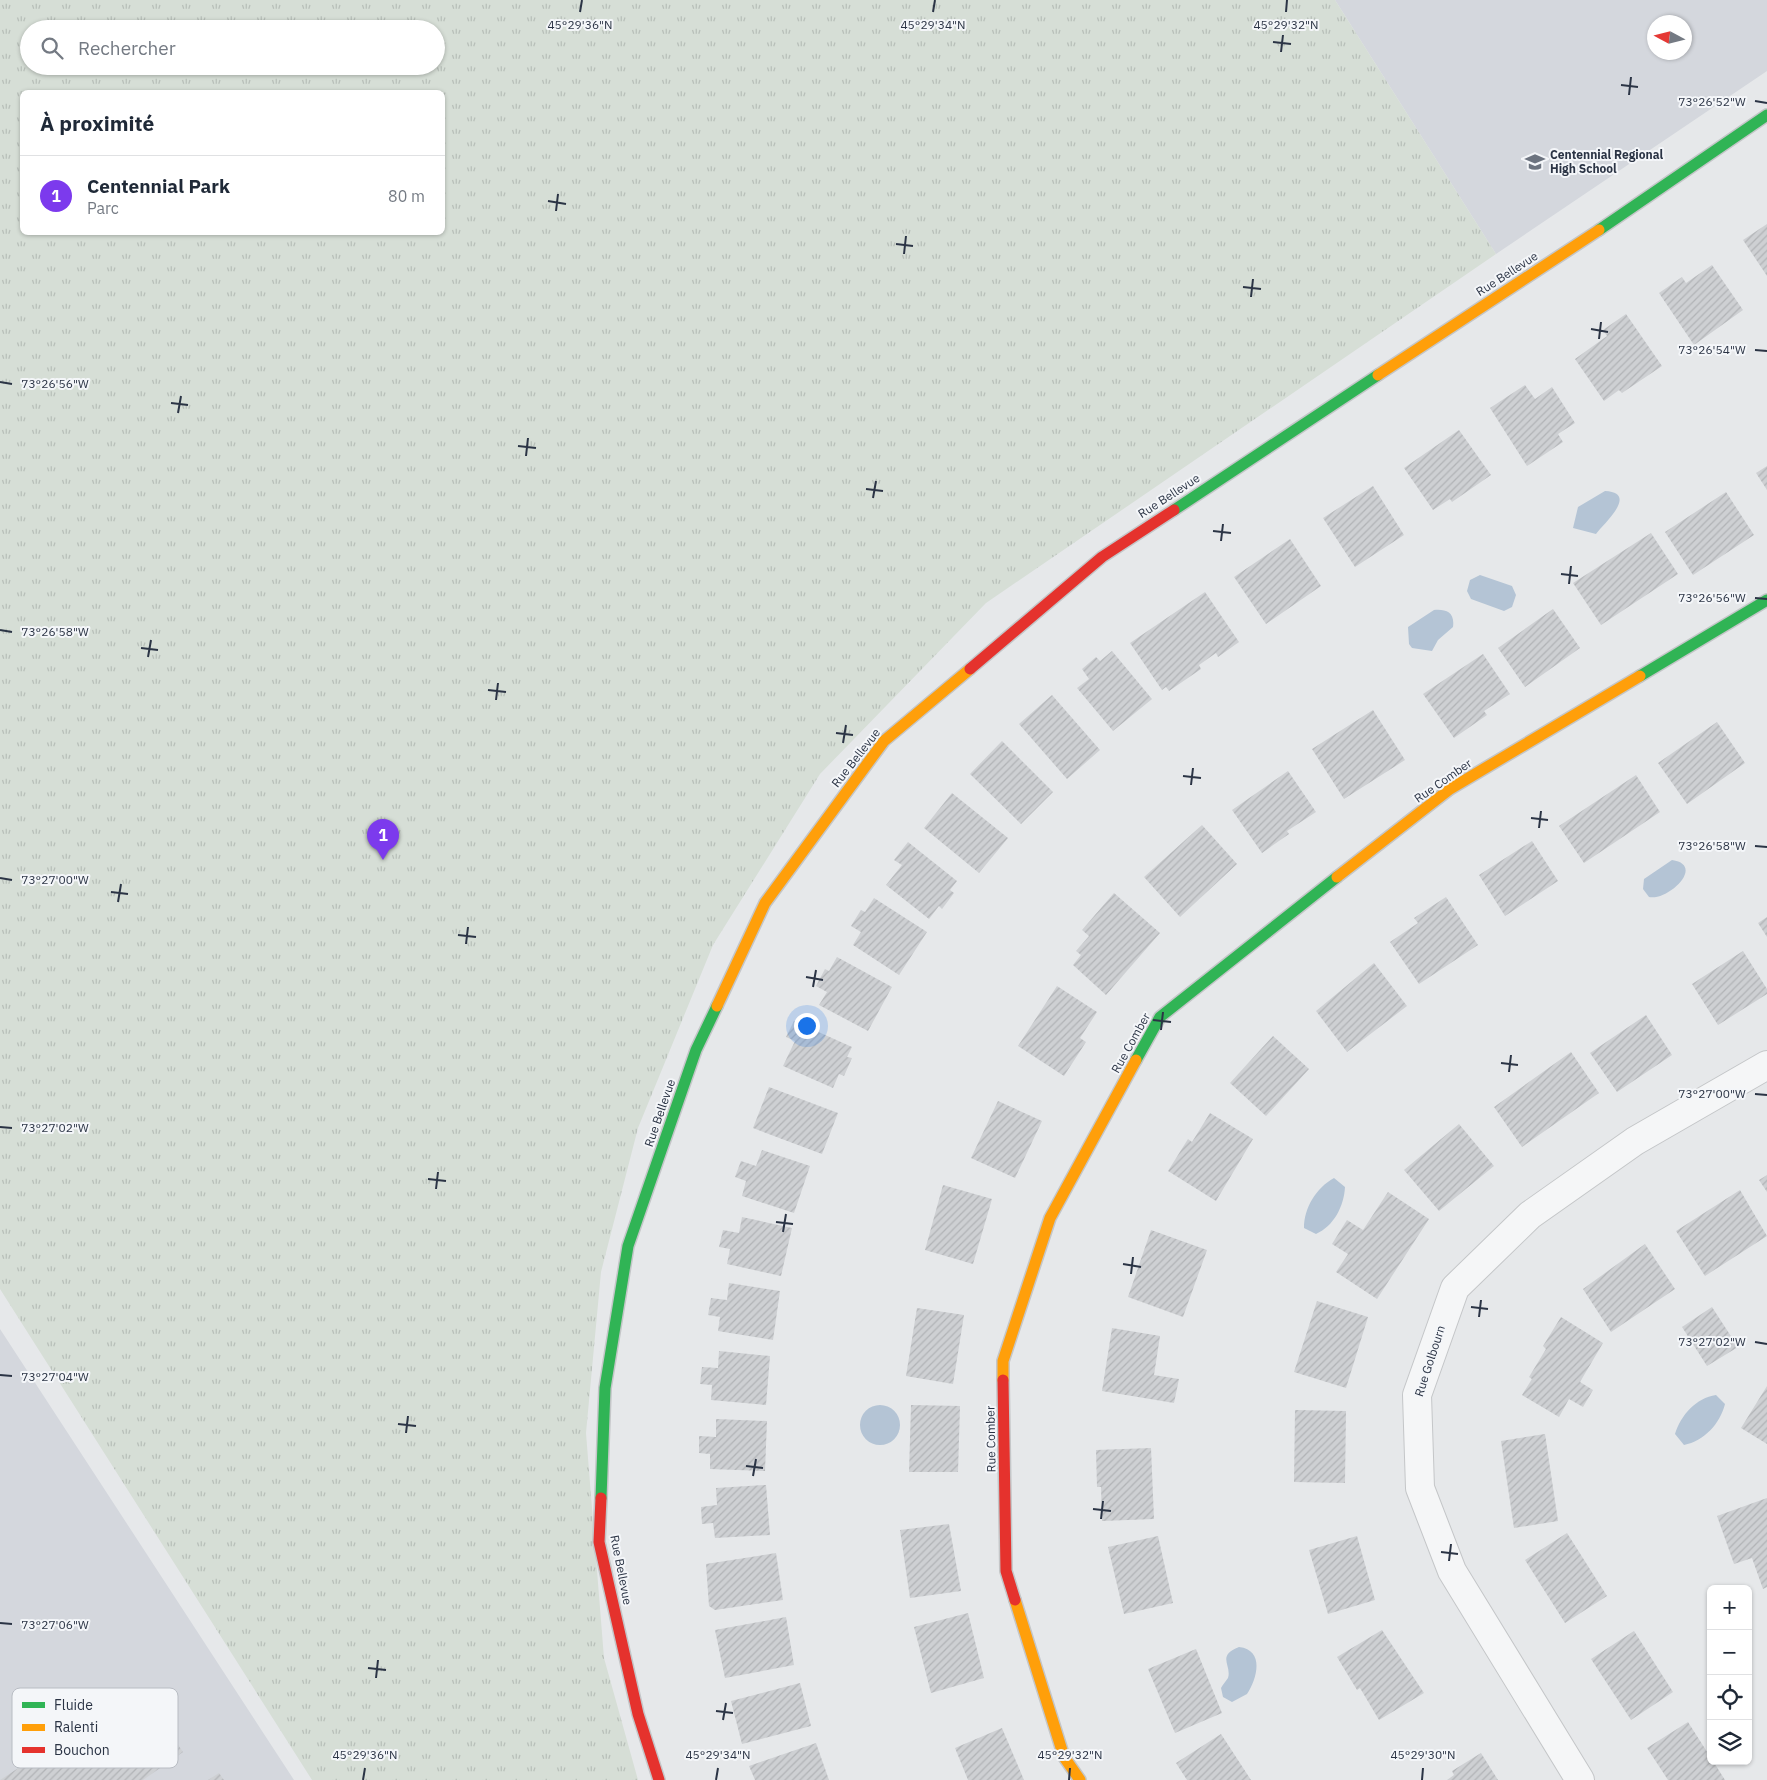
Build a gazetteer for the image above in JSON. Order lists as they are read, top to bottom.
{
  "streets": {
    "street": ["Rue Bellevue", "Rue Comber", "Rue Golbourn"]
  },
  "places": {
    "school or university": ["Centennial Regional High School"]
  },
  "legend": ["Fluide", "Ralenti", "Bouchon"],
  "north": "left",
  "page": {
    "search": "Rechercher",
    "heading": "À proximité",
    "list": [
      {
        "mark": "1",
        "name": "Centennial Park",
        "note": "Parc",
        "value": "80 m"
      }
    ],
    "pins": "1",
    "map_buttons": ["+", "−"]
  },
  "coordinates": [
    "45°29'36\"N",
    "45°29'34\"N",
    "45°29'32\"N",
    "73°26'52\"W",
    "73°26'54\"W",
    "73°26'56\"W",
    "73°26'58\"W",
    "73°27'00\"W",
    "73°27'02\"W",
    "73°27'04\"W",
    "73°27'06\"W",
    "45°29'30\"N"
  ]
}
